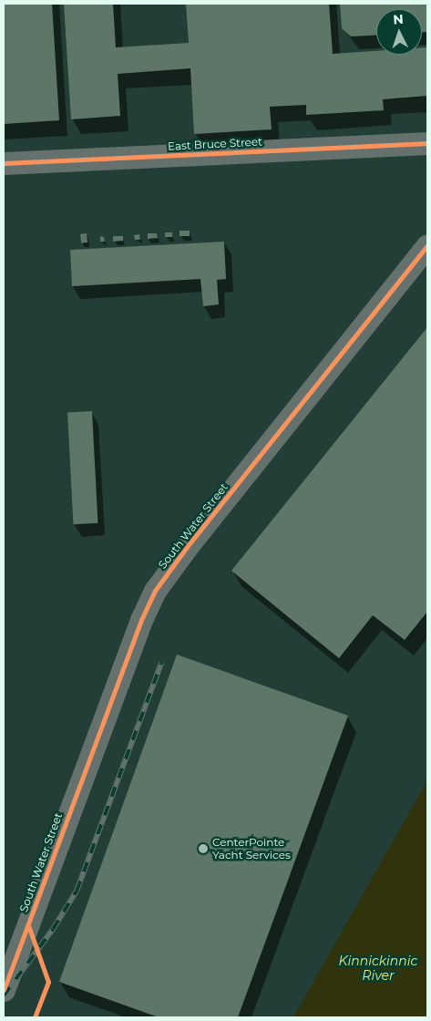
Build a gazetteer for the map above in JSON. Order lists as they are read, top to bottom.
{
  "streets": {
    "street": ["East Bruce Street", "South Water Street"]
  },
  "water": ["Kinnickinnic River"],
  "places": ["CenterPointe Yacht Services"],
  "north": "top"
}
